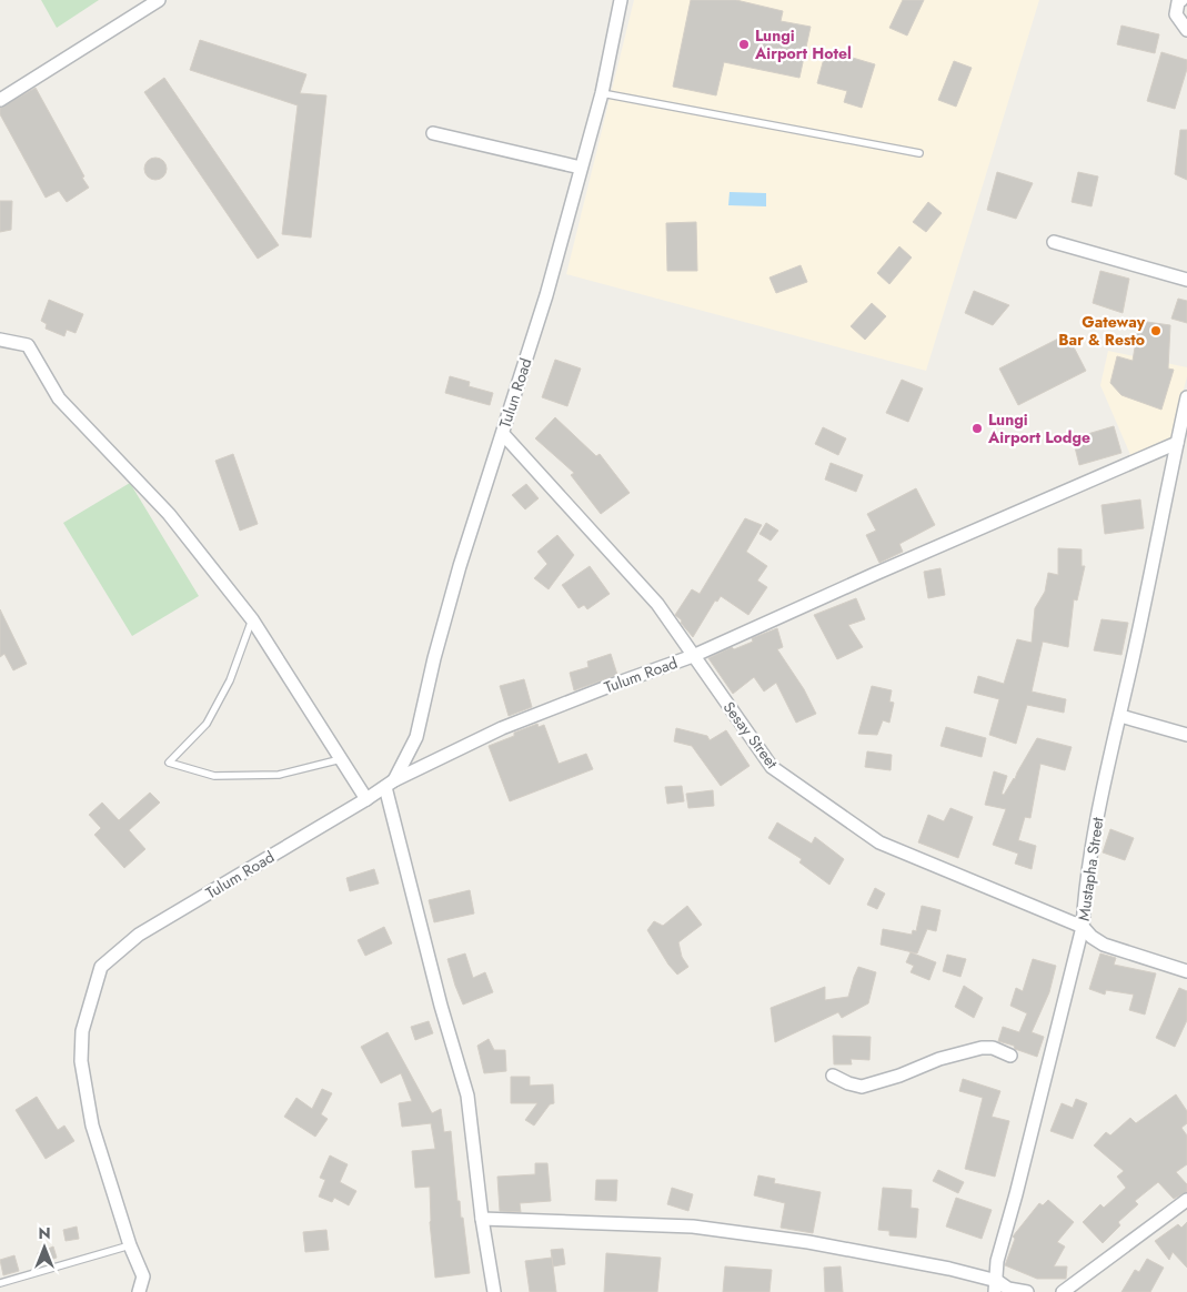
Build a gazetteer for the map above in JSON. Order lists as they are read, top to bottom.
{
  "streets": {
    "street": [
      "Tulun Road",
      "Tulum Road",
      "Sesay Street",
      "Mustapha Street"
    ]
  },
  "crossings": [
    ["Tulun Road", "Tulum Road"],
    ["Tulun Road", "Sesay Street"],
    ["Tulum Road", "Sesay Street"],
    ["Tulum Road", "Mustapha Street"],
    ["Sesay Street", "Mustapha Street"]
  ],
  "places": ["Lungi Airport Hotel", "Gateway Bar & Resto", "Lungi Airport Lodge"],
  "north": "top"
}
